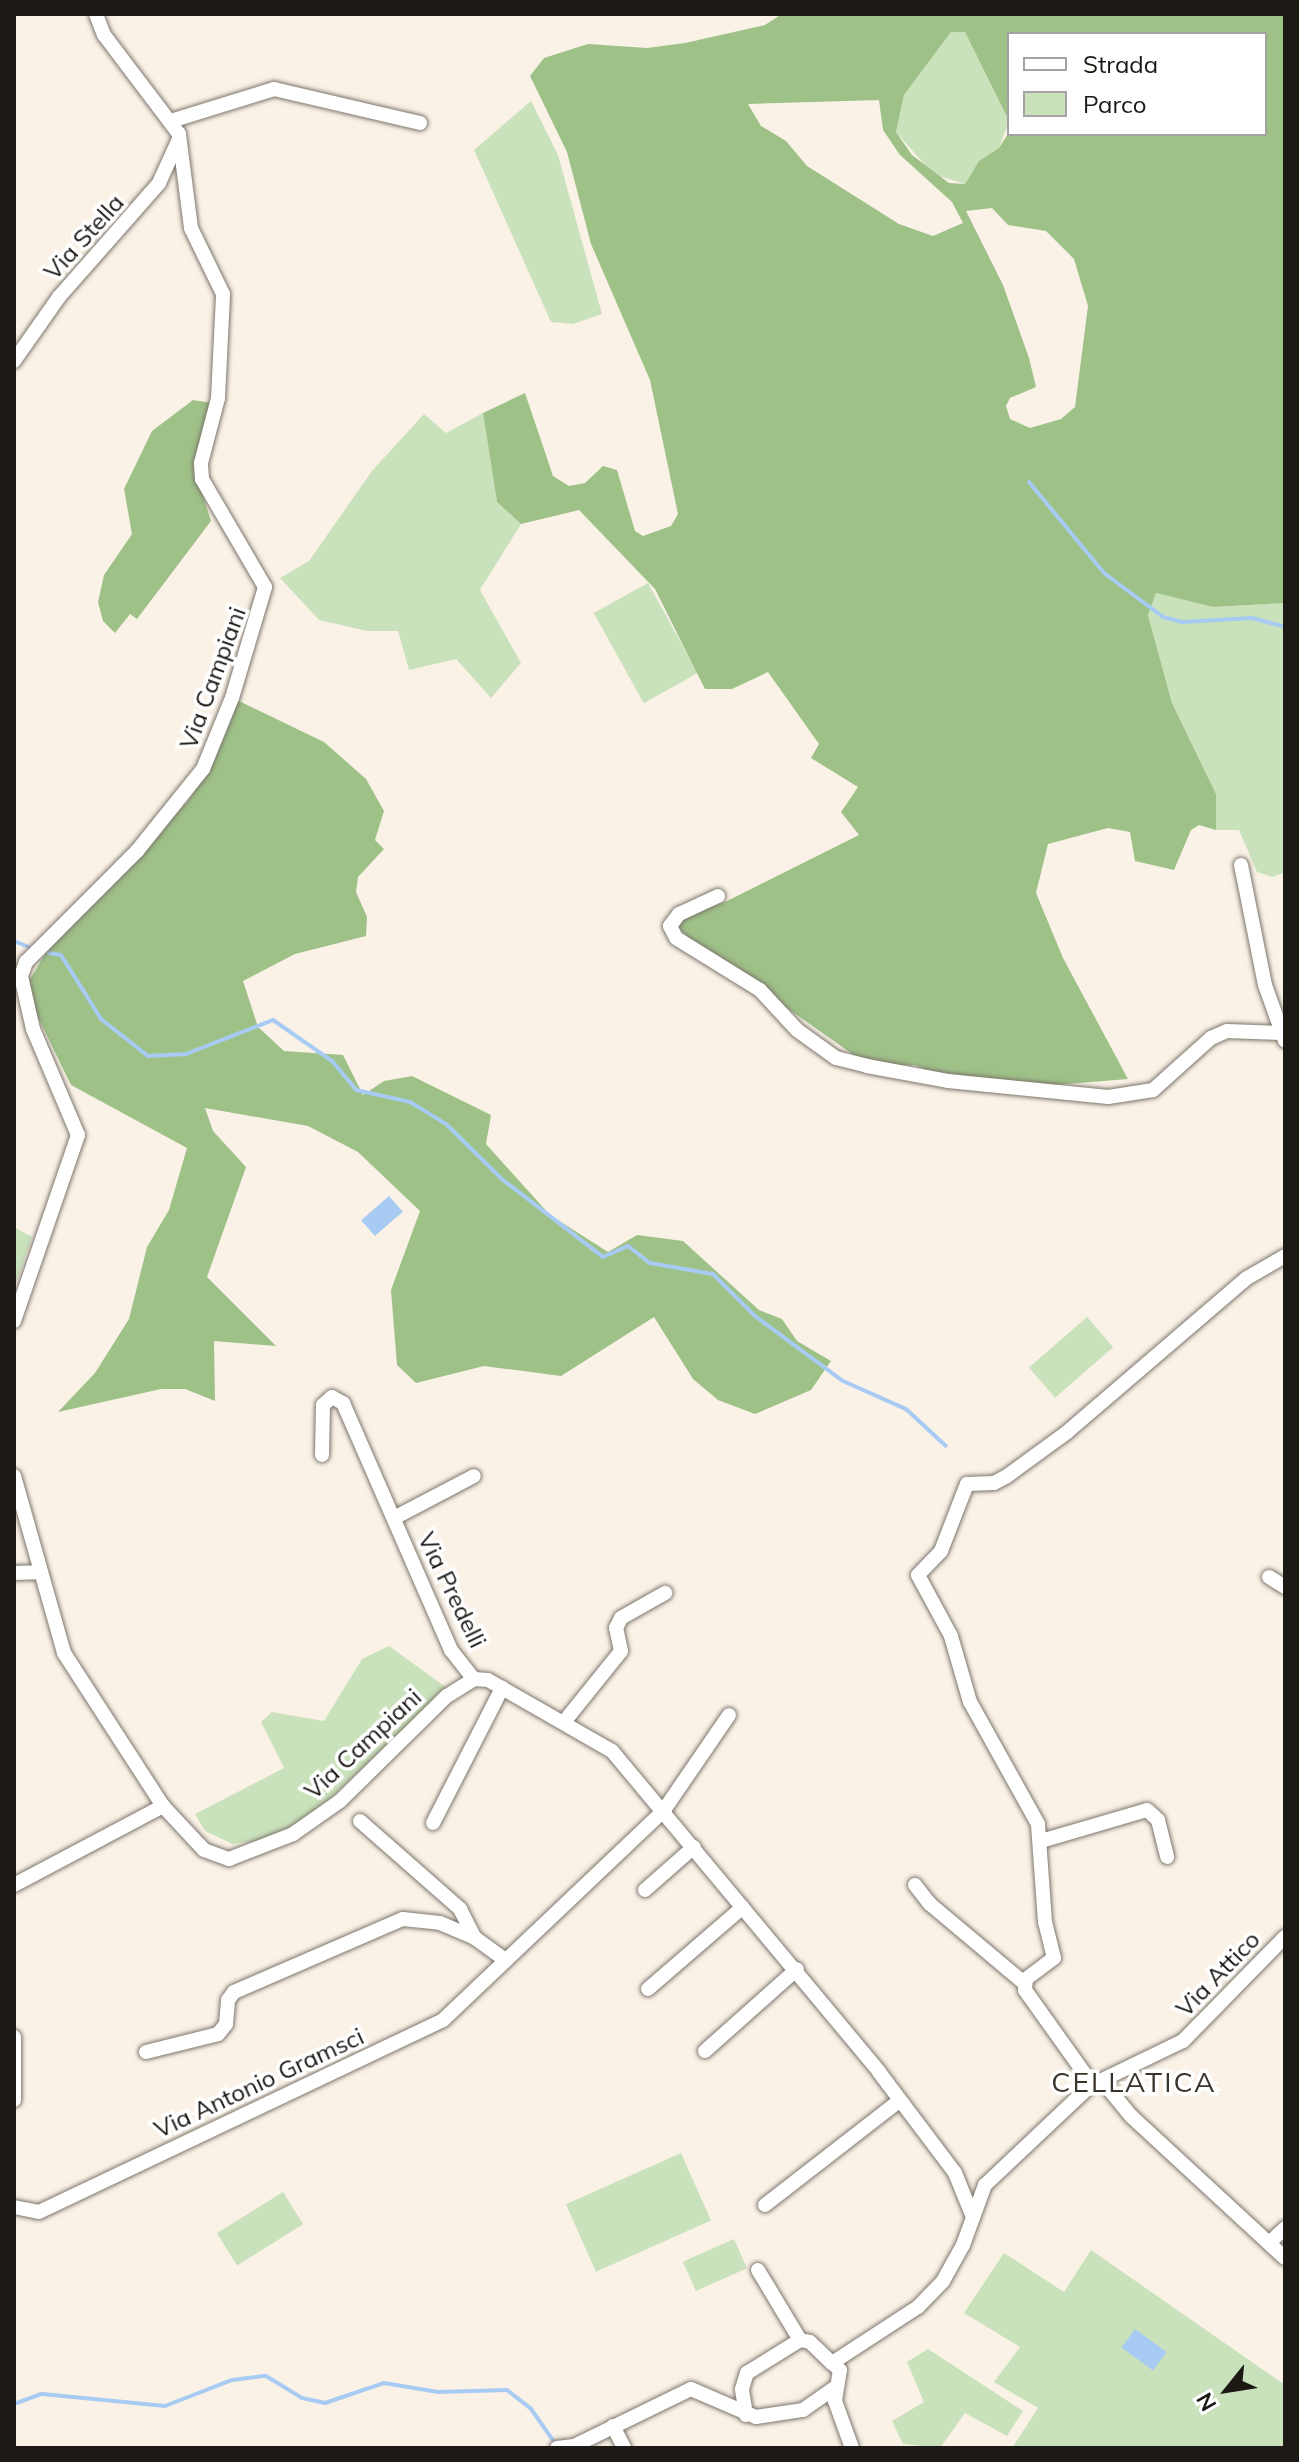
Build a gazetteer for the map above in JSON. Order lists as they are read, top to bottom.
{
  "streets": {
    "street": [
      "Via Stella",
      "Via Campiani",
      "Via Predelli",
      "Via Attico",
      "Via Antonio Gramsci"
    ]
  },
  "crossings": [
    ["Via Stella", "Via Campiani"],
    ["Via Campiani", "Via Predelli"]
  ],
  "districts": ["CELLATICA"],
  "legend": ["Strada", "Parco"],
  "north": "bottom left"
}
